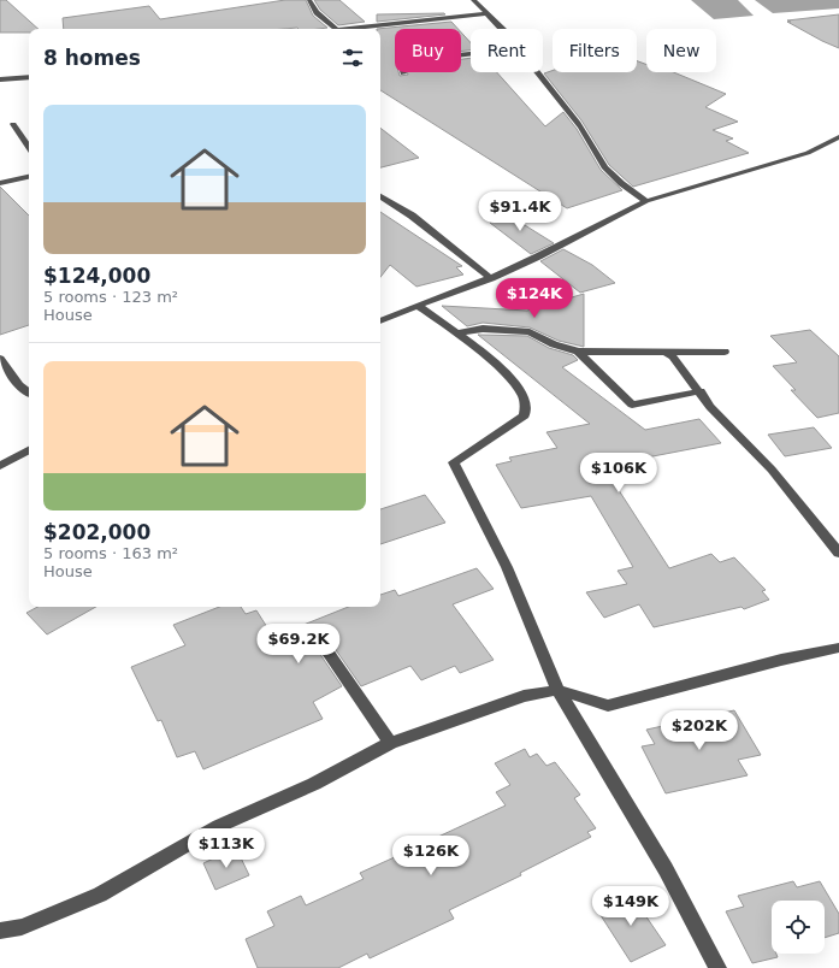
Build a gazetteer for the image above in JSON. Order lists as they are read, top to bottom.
{
  "page": {
    "chip": [
      "Buy",
      "Rent",
      "Filters",
      "New"
    ],
    "heading": "8 homes",
    "list": [
      {
        "name": "$124,000",
        "note": "5 rooms · 123 m² · House"
      },
      {
        "name": "$202,000",
        "note": "5 rooms · 163 m² · House"
      }
    ],
    "price": [
      "$91.4K",
      "$124K",
      "$106K",
      "$69.2K",
      "$202K",
      "$113K",
      "$126K",
      "$149K"
    ]
  }
}
